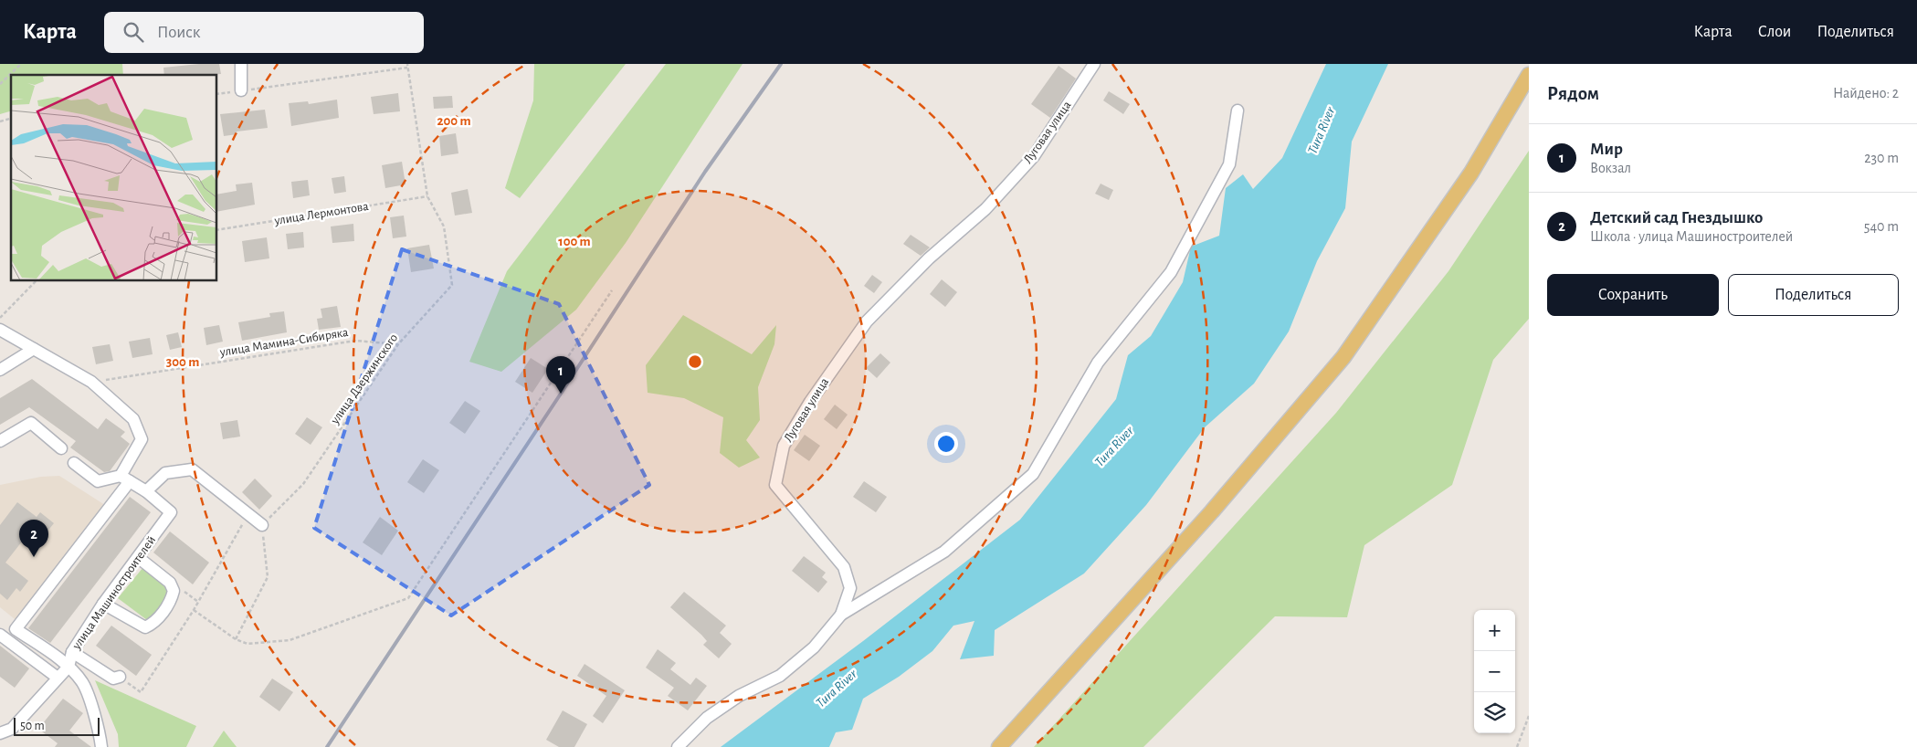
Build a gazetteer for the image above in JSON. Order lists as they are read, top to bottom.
{
  "streets": {
    "street": ["Луговая улица", "улица Машиностроителей"],
    "path": ["улица Лермонтова", "улица Мамина-Сибиряка", "улица Дзержинского"]
  },
  "crossings": [
    ["улица Лермонтова", "улица Дзержинского"],
    ["улица Мамина-Сибиряка", "улица Дзержинского"]
  ],
  "water": ["Tura River"],
  "scale_bar": "50 m",
  "page": {
    "header": "Карта",
    "search": "Поиск",
    "nav": ["Карта", "Слои", "Поделиться"],
    "heading": ["Рядом", "Найдено: 2"],
    "list": [
      {
        "mark": "1",
        "name": "Мир",
        "note": "Вокзал",
        "value": "230 m"
      },
      {
        "mark": "2",
        "name": "Детский сад Гнездышко",
        "note": "Школа · улица Машиностроителей",
        "value": "540 m"
      }
    ],
    "buttons": ["Сохранить", "Поделиться"],
    "pins": ["1", "2"],
    "map_buttons": ["+", "−"],
    "scale": "50 m"
  },
  "rings": ["200 m", "100 m", "300 m"]
}
